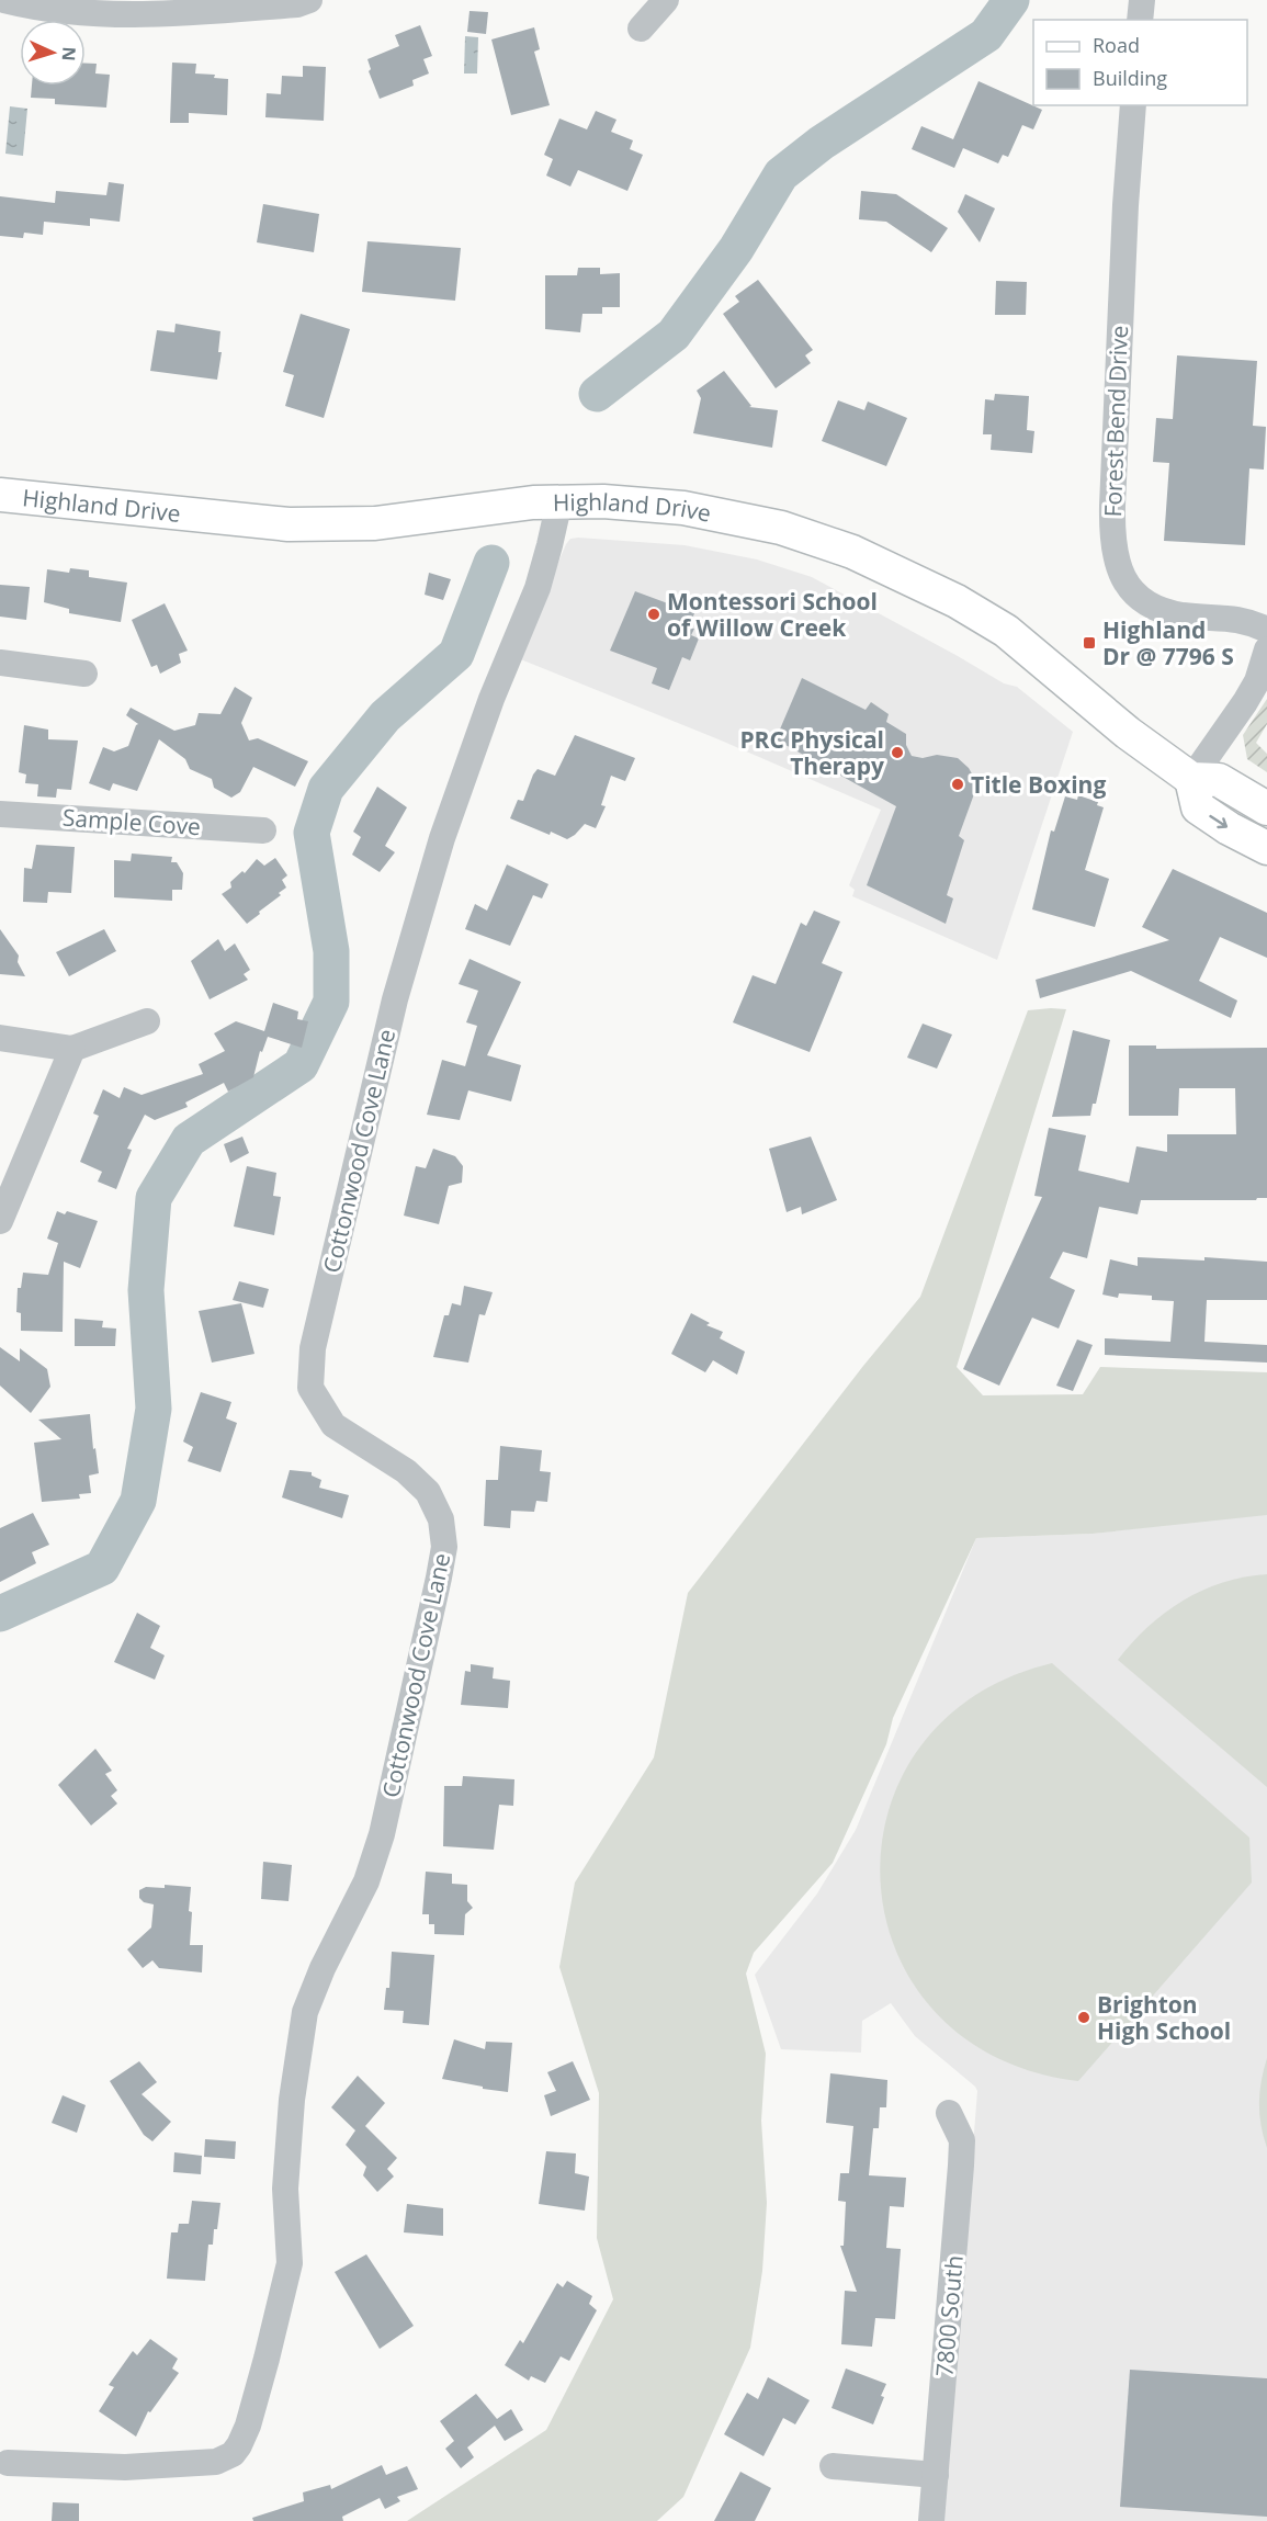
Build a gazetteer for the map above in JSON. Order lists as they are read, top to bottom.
{
  "streets": {
    "main road": ["Highland Drive"],
    "street": [
      "Forest Bend Drive",
      "Sample Cove",
      "Cottonwood Cove Lane",
      "7800 South"
    ]
  },
  "crossings": [
    ["Highland Drive", "Cottonwood Cove Lane"]
  ],
  "places": {
    "other": [
      "Montessori School of Willow Creek",
      "PRC Physical Therapy",
      "Title Boxing",
      "Brighton High School"
    ],
    "transit": ["Highland Dr @ 7796 S"]
  },
  "legend": ["Road", "Building"],
  "north": "right"
}
